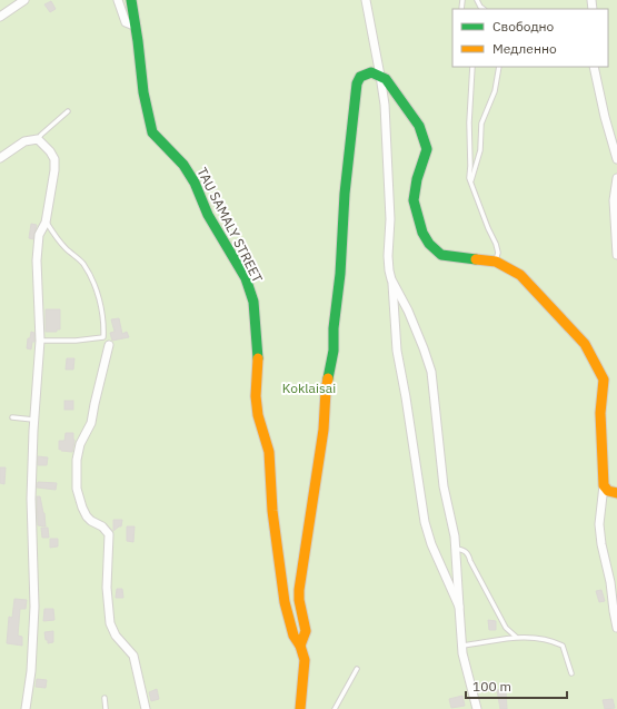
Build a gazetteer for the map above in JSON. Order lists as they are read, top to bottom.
{
  "streets": {
    "street": ["TAU SAMALY STREET"]
  },
  "parks": ["Koklaisai"],
  "legend": ["Свободно", "Медленно"],
  "scale_bar": "100 m"
}
